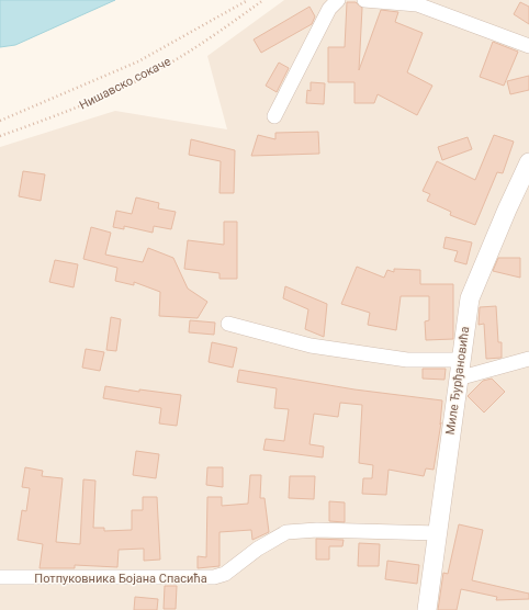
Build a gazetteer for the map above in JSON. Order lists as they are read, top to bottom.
{
  "streets": {
    "street": ["Миле Ђурђановића", "Потпуковника Бојана Спасића"],
    "path": ["Нишавско сокаче"]
  },
  "crossings": [
    ["Миле Ђурђановића", "Потпуковника Бојана Спасића"]
  ]
}
